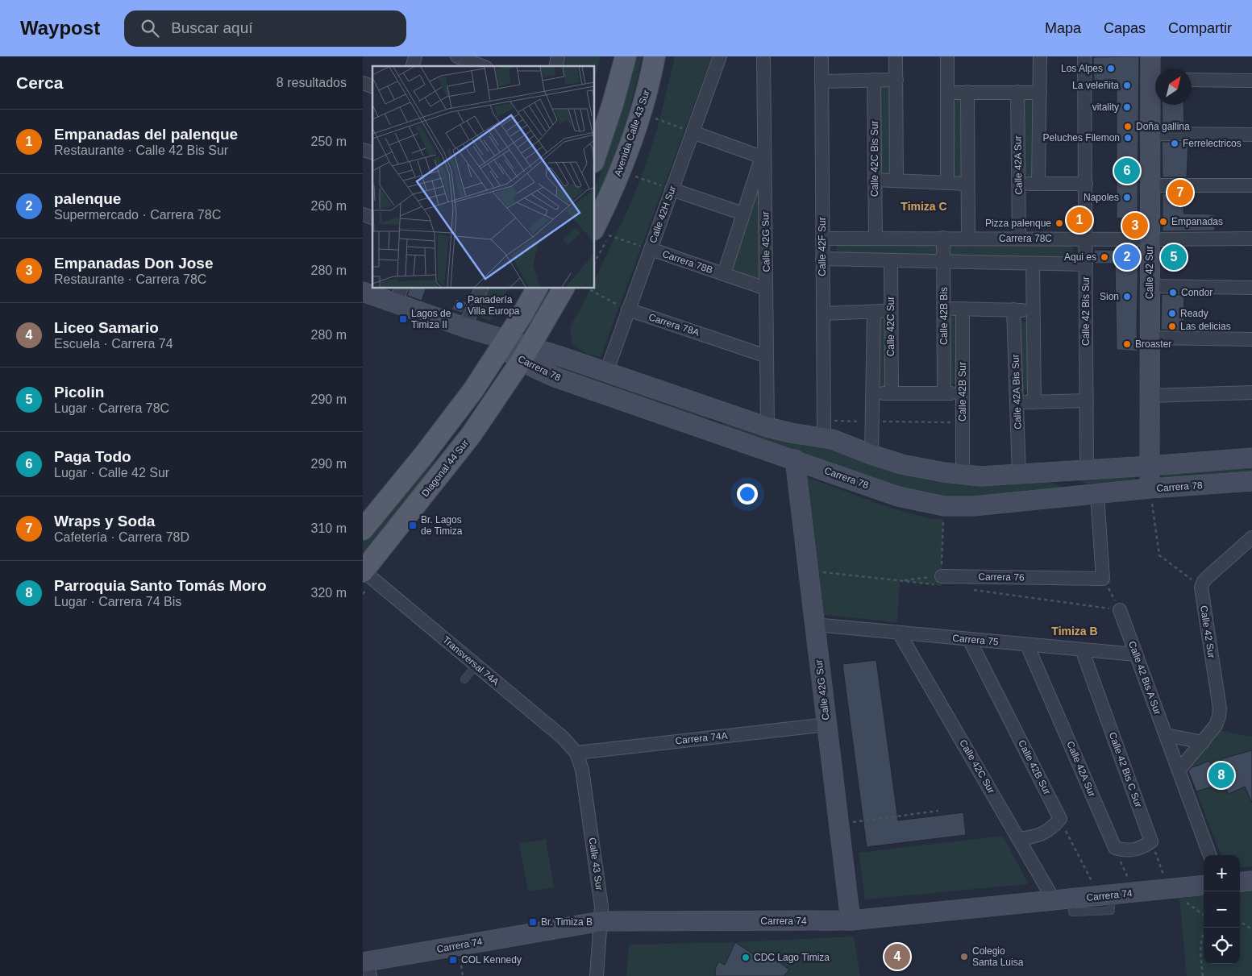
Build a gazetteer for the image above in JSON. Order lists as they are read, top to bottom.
{
  "streets": {
    "main road": ["Avenida Calle 43 Sur", "Diagonal 44 Sur"],
    "street": [
      "Calle 42C Bis Sur",
      "Calle 42A Sur",
      "Calle 42H Sur",
      "Carrera 78C",
      "Calle 42G Sur",
      "Calle 42F Sur",
      "Carrera 78B",
      "Calle 42 Sur",
      "Calle 42 Bis Sur",
      "Calle 42B Bis",
      "Carrera 78A",
      "Calle 42C Sur",
      "Carrera 78",
      "Calle 42B Sur",
      "Calle 42A Bis Sur",
      "Carrera 76",
      "Carrera 75",
      "Transversal 74A",
      "Calle 42 Bis A Sur",
      "Carrera 74A",
      "Calle 42 Bis C Sur",
      "Calle 43 Sur",
      "Carrera 74"
    ]
  },
  "crossings": [
    ["Avenida Calle 43 Sur", "Carrera 78B"],
    ["Calle 42C Bis Sur", "Carrera 78C"],
    ["Calle 42A Sur", "Carrera 78C"],
    ["Calle 42A Sur", "Carrera 75"],
    ["Calle 42H Sur", "Carrera 78B"],
    ["Calle 42H Sur", "Carrera 78A"],
    ["Calle 42H Sur", "Carrera 78"],
    ["Carrera 78C", "Calle 42F Sur"],
    ["Carrera 78C", "Calle 42 Sur"],
    ["Carrera 78C", "Calle 42 Bis Sur"],
    ["Carrera 78C", "Calle 42B Bis"],
    ["Calle 42G Sur", "Carrera 78B"],
    ["Calle 42G Sur", "Carrera 78A"],
    ["Calle 42G Sur", "Carrera 78"],
    ["Calle 42G Sur", "Carrera 75"],
    ["Calle 42G Sur", "Carrera 74A"],
    ["Calle 42G Sur", "Carrera 74"],
    ["Calle 42F Sur", "Carrera 78"],
    ["Calle 42 Sur", "Carrera 78"],
    ["Calle 42 Sur", "Calle 42 Bis A Sur"],
    ["Calle 42 Bis Sur", "Carrera 78"],
    ["Calle 42C Sur", "Carrera 75"],
    ["Calle 42C Sur", "Carrera 74"],
    ["Carrera 78", "Calle 42B Sur"],
    ["Carrera 78", "Calle 42A Bis Sur"],
    ["Carrera 78", "Diagonal 44 Sur"],
    ["Calle 42B Sur", "Carrera 75"],
    ["Diagonal 44 Sur", "Transversal 74A"],
    ["Carrera 75", "Calle 42 Bis A Sur"],
    ["Carrera 75", "Calle 42 Bis C Sur"],
    ["Transversal 74A", "Carrera 74A"],
    ["Transversal 74A", "Calle 43 Sur"],
    ["Carrera 74A", "Calle 43 Sur"],
    ["Calle 43 Sur", "Carrera 74"]
  ],
  "districts": ["Timiza C", "Timiza B"],
  "places": {
    "other": [
      "Los Alpes",
      "La veleñita",
      "vitality",
      "Doña gallina",
      "Peluches Filemon",
      "Ferrelectricos",
      "Napoles",
      "Empanadas",
      "Pizza palenque",
      "Aqui es",
      "Condor",
      "Sion",
      "Panadería Villa Europa",
      "Ready",
      "Las delicias",
      "Broaster",
      "Colegio Santa Luisa",
      "CDC Lago Timiza"
    ],
    "transit": [
      "Lagos de Timiza II",
      "Br. Lagos de Timiza",
      "Br. Timiza B",
      "COL Kennedy"
    ]
  },
  "north": "top right",
  "page": {
    "header": "Waypost",
    "search": "Buscar aquí",
    "nav": ["Mapa", "Capas", "Compartir"],
    "heading": ["Cerca", "8 resultados"],
    "list": [
      {
        "mark": "1",
        "name": "Empanadas del palenque",
        "note": "Restaurante · Calle 42 Bis Sur",
        "value": "250 m"
      },
      {
        "mark": "2",
        "name": "palenque",
        "note": "Supermercado · Carrera 78C",
        "value": "260 m"
      },
      {
        "mark": "3",
        "name": "Empanadas Don Jose",
        "note": "Restaurante · Carrera 78C",
        "value": "280 m"
      },
      {
        "mark": "4",
        "name": "Liceo Samario",
        "note": "Escuela · Carrera 74",
        "value": "280 m"
      },
      {
        "mark": "5",
        "name": "Picolin",
        "note": "Lugar · Carrera 78C",
        "value": "290 m"
      },
      {
        "mark": "6",
        "name": "Paga Todo",
        "note": "Lugar · Calle 42 Sur",
        "value": "290 m"
      },
      {
        "mark": "7",
        "name": "Wraps y Soda",
        "note": "Cafetería · Carrera 78D",
        "value": "310 m"
      },
      {
        "mark": "8",
        "name": "Parroquia Santo Tomás Moro",
        "note": "Lugar · Carrera 74 Bis",
        "value": "320 m"
      }
    ],
    "pins": [
      "6",
      "7",
      "1",
      "3",
      "2",
      "5",
      "8",
      "4"
    ],
    "map_buttons": ["+", "−"]
  }
}
